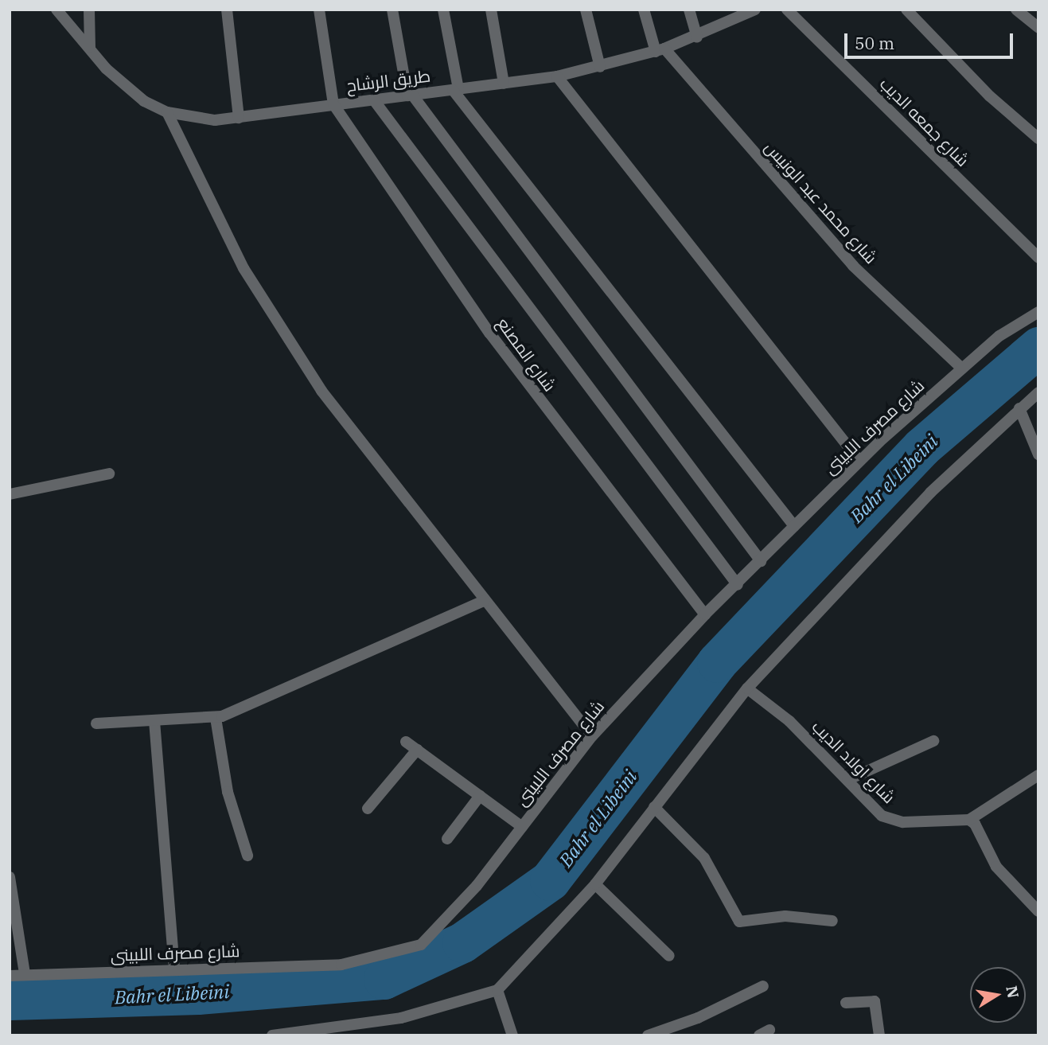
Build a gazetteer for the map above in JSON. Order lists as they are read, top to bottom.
{
  "streets": {
    "street": [
      "طريق الرشاح",
      "شارع جمعه الديب",
      "شارع محمد عبد الونيس",
      "شارع المصنع",
      "شارع مصرف اللبينى",
      "شارع اولاد الديب"
    ]
  },
  "crossings": [
    ["طريق الرشاح", "شارع محمد عبد الونيس"],
    ["طريق الرشاح", "شارع المصنع"],
    ["شارع محمد عبد الونيس", "شارع مصرف اللبينى"],
    ["شارع المصنع", "شارع مصرف اللبينى"]
  ],
  "water": ["Bahr el Libeini"],
  "scale_bar": "50 m",
  "north": "right"
}
